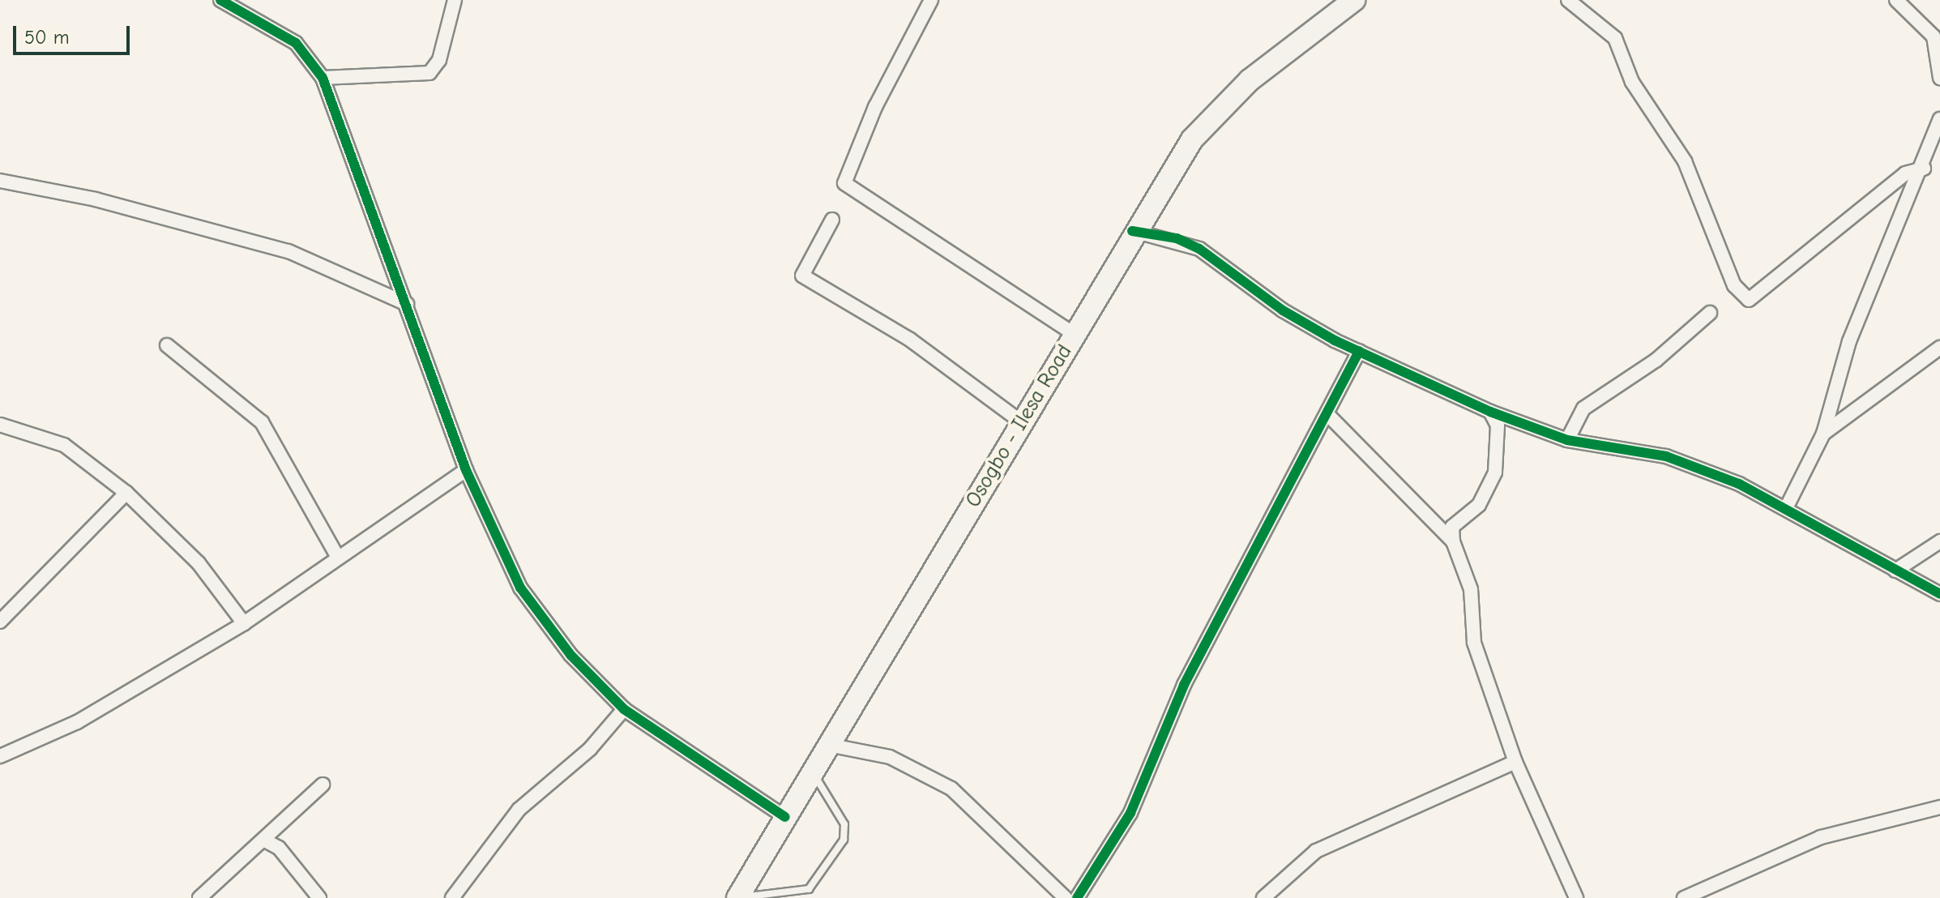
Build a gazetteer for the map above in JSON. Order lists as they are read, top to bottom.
{
  "streets": {
    "main road": ["Osogbo - Ilesa Road"]
  },
  "scale_bar": "50 m"
}
